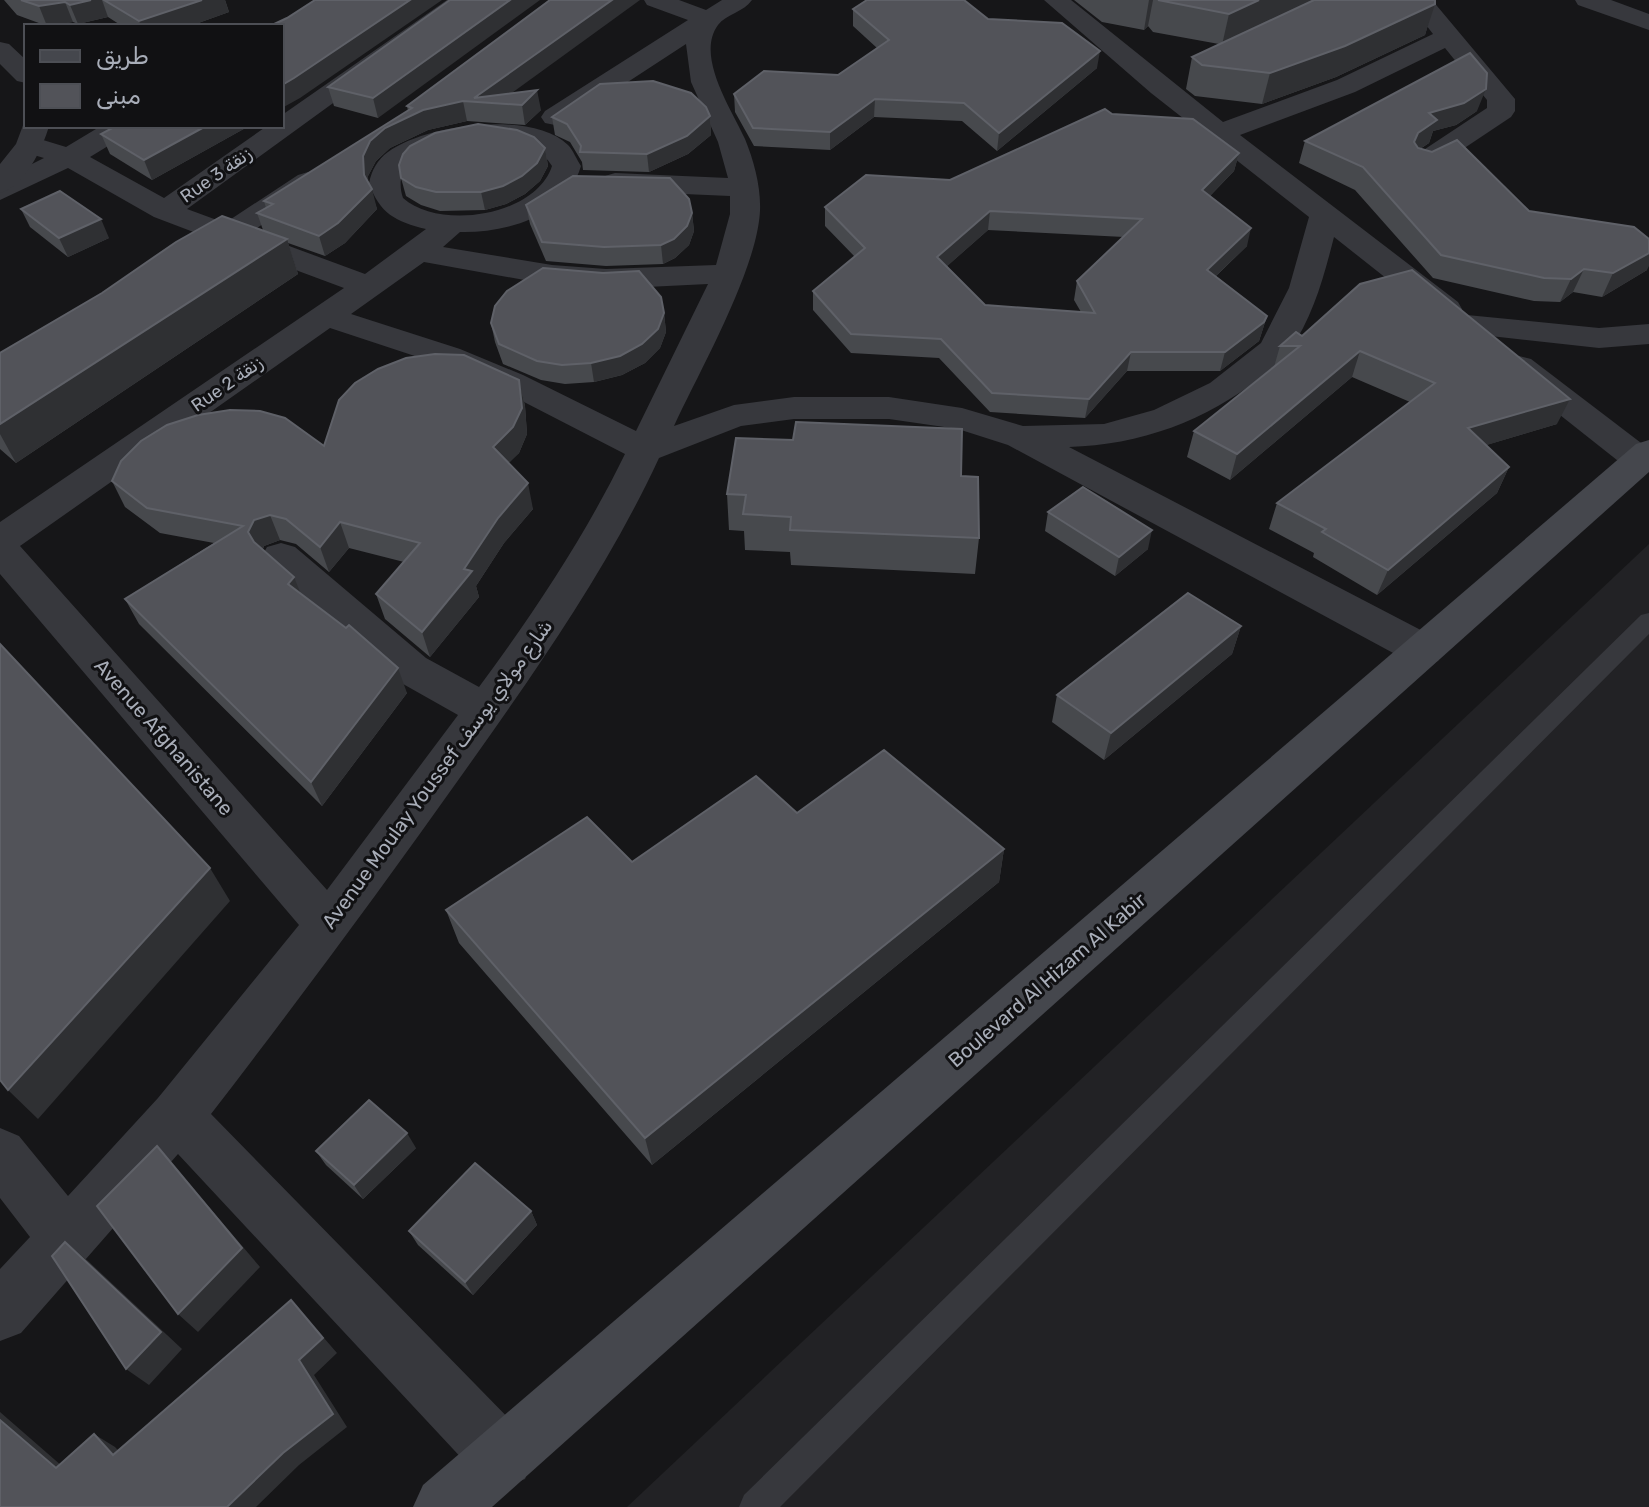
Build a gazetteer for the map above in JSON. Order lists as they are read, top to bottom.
{
  "streets": {
    "main road": ["Boulevard Al Hizam Al Kabir"],
    "street": [
      "Rue 3 زنقة",
      "Rue 2 زنقة",
      "Avenue Afghanistane",
      "Avenue Moulay Youssef شارع مولاي يوسف"
    ]
  },
  "crossings": [
    ["Avenue Afghanistane", "Avenue Moulay Youssef شارع مولاي يوسف"]
  ],
  "legend": ["طريق", "مبنى"]
}
